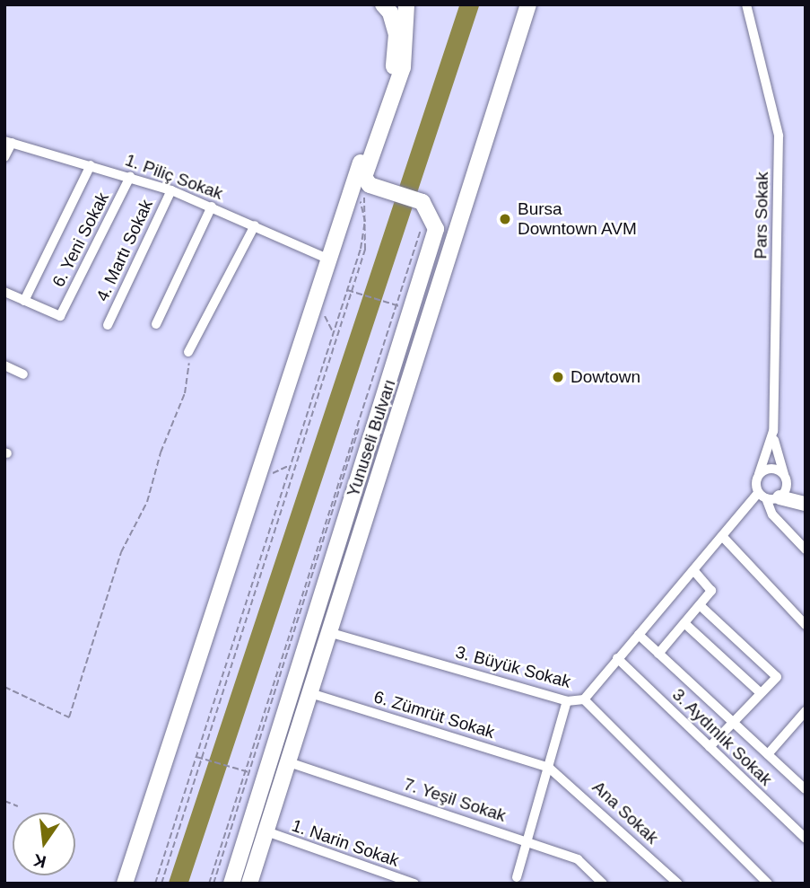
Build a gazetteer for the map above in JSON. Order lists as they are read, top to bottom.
{
  "streets": {
    "main road": ["Yunuseli Bulvarı"],
    "street": [
      "1. Piliç Sokak",
      "Pars Sokak",
      "6. Yeni Sokak",
      "4. Martı Sokak",
      "3. Büyük Sokak",
      "6. Zümrüt Sokak",
      "3. Aydınlık Sokak",
      "7. Yeşil Sokak",
      "Ana Sokak",
      "1. Narin Sokak"
    ]
  },
  "crossings": [
    ["1. Piliç Sokak", "6. Yeni Sokak"],
    ["1. Piliç Sokak", "4. Martı Sokak"],
    ["Yunuseli Bulvarı", "3. Büyük Sokak"],
    ["Yunuseli Bulvarı", "6. Zümrüt Sokak"],
    ["Yunuseli Bulvarı", "7. Yeşil Sokak"],
    ["Yunuseli Bulvarı", "1. Narin Sokak"],
    ["6. Zümrüt Sokak", "Ana Sokak"]
  ],
  "places": ["Bursa Downtown AVM", "Dowtown"],
  "north": "bottom"
}
